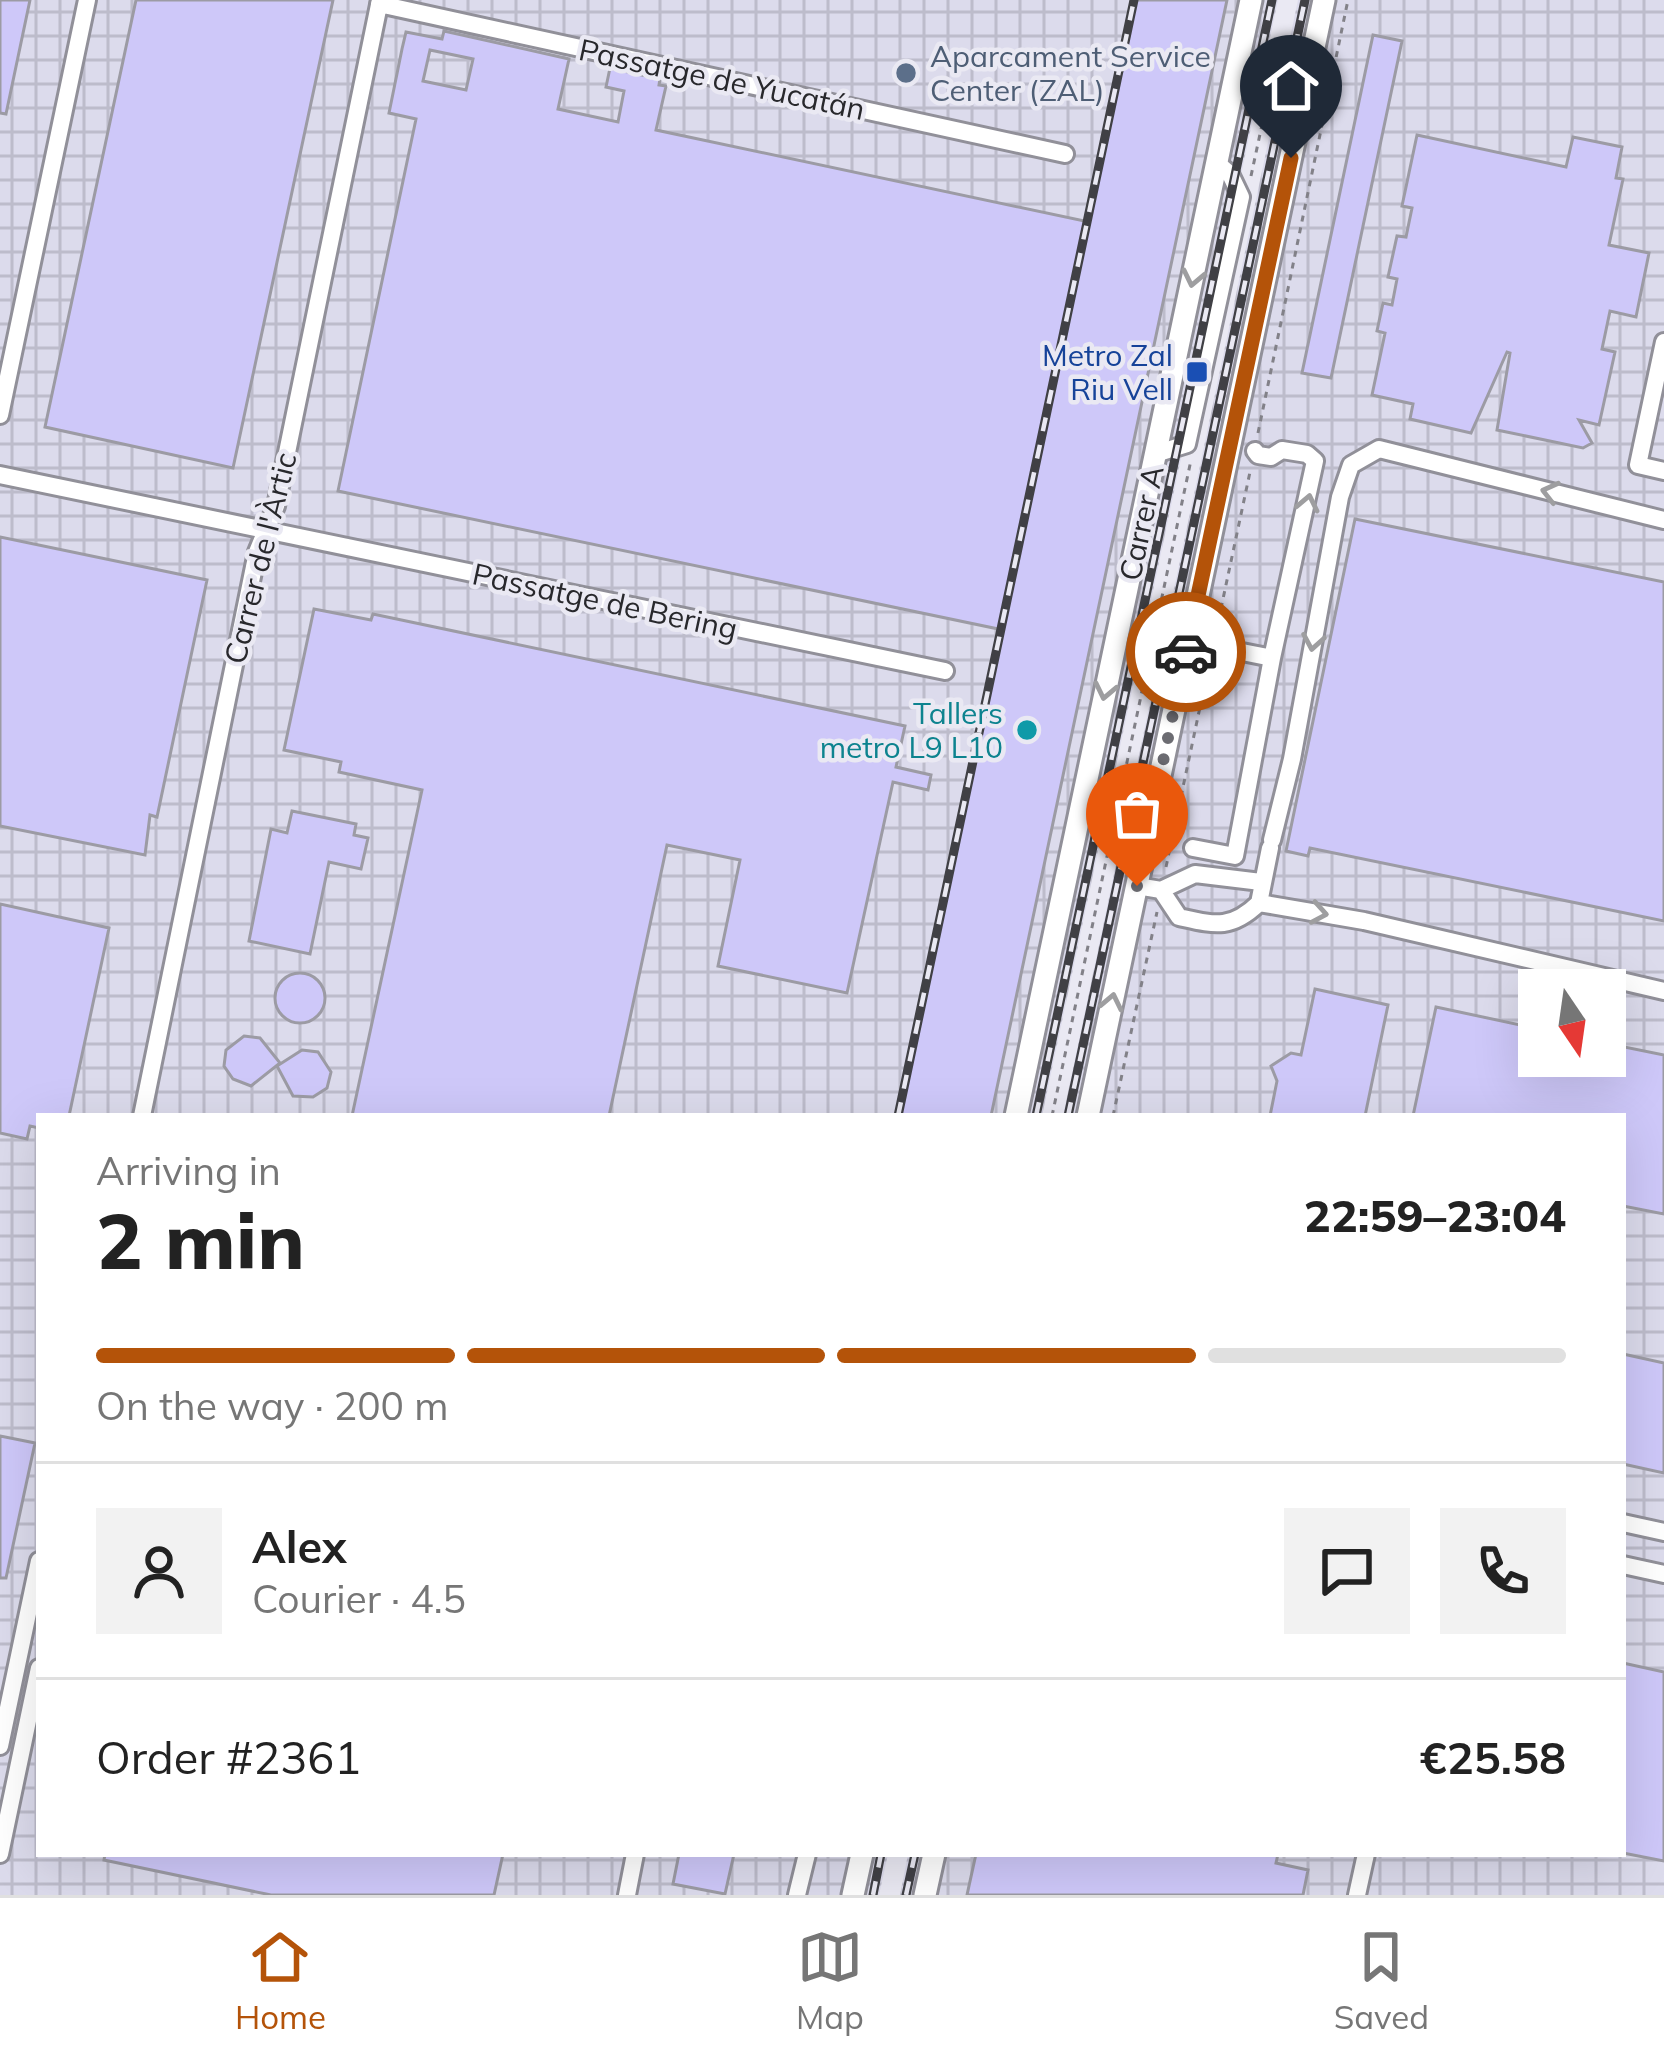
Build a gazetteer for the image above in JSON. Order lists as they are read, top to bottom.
{
  "streets": {
    "main road": ["Carrer A"],
    "street": ["Passatge de Yucatán", "Carrer de l'Àrtic", "Passatge de Bering"]
  },
  "crossings": [
    ["Passatge de Yucatán", "Carrer de l'Àrtic"],
    ["Carrer de l'Àrtic", "Passatge de Bering"]
  ],
  "places": {
    "other": ["Aparcament Service Center (ZAL)", "Tallers metro L9 L10"],
    "transit": ["Metro Zal Riu Vell"]
  },
  "north": "bottom",
  "page": {
    "heading": ["2 min", "Arriving in", "22:59–23:04"],
    "panel": [
      "Alex",
      "Courier · 4.5",
      "Order #2361",
      "€25.58"
    ],
    "bar": "On the way · 200 m",
    "tabs": ["Home", "Map", "Saved"]
  }
}
